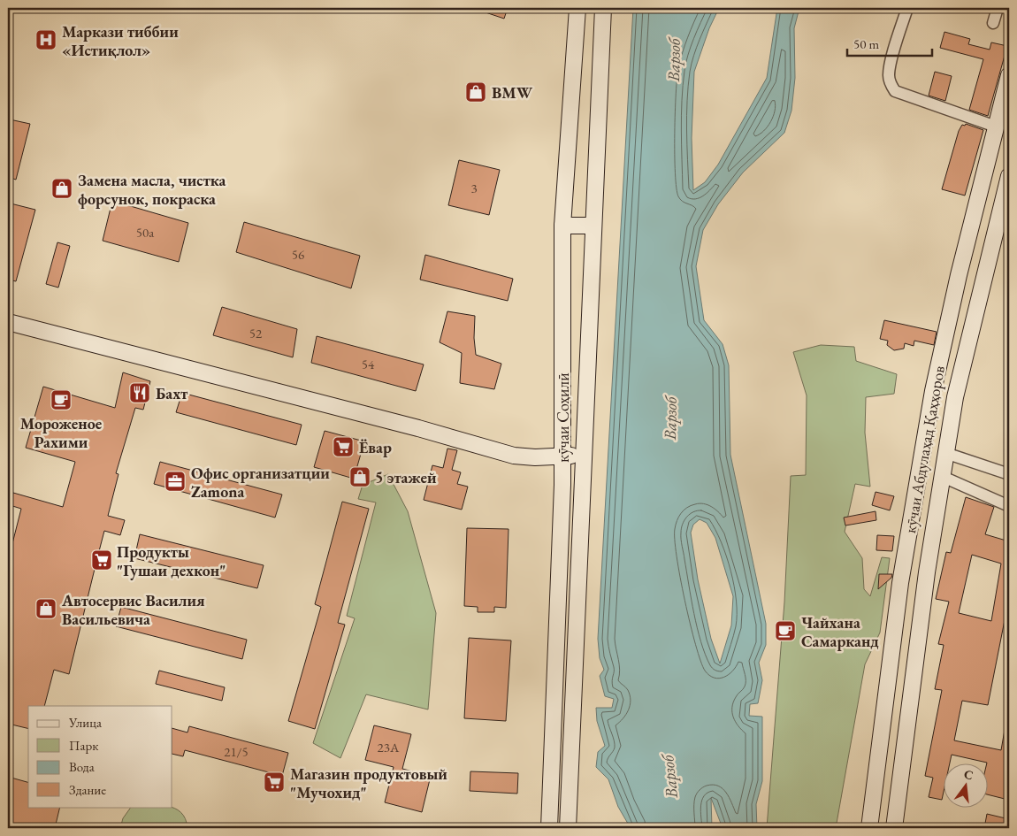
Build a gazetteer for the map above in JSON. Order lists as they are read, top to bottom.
{
  "streets": {
    "main road": ["кӯчаи Соҳилӣ", "кӯчаи Абдулаҳад Қаҳҳоров"]
  },
  "water": ["Варзоб"],
  "places": {
    "hospital": ["Маркази тиббии «Истиқлол»"],
    "shop": [
      "BMW",
      "Замена масла, чистка форсунок, покраска",
      "5 этажей",
      "Автосервис Василия Васильевича"
    ],
    "restaurant": ["Бахт"],
    "cafe": ["Мороженое Рахими", "Чайхана Самарканд"],
    "supermarket": ["Ёвар", "Продукты \"Гушаи дехкон\"", "Магазин продуктовый \"Мучохид\""],
    "office": ["Офис организатции Zamona"]
  },
  "house_numbers": [
    "3",
    "50а",
    "56",
    "52",
    "54",
    "23А",
    "21/5"
  ],
  "legend": [
    "Улица",
    "Парк",
    "Вода",
    "Здание"
  ],
  "scale_bar": "50 m",
  "north": "top"
}
